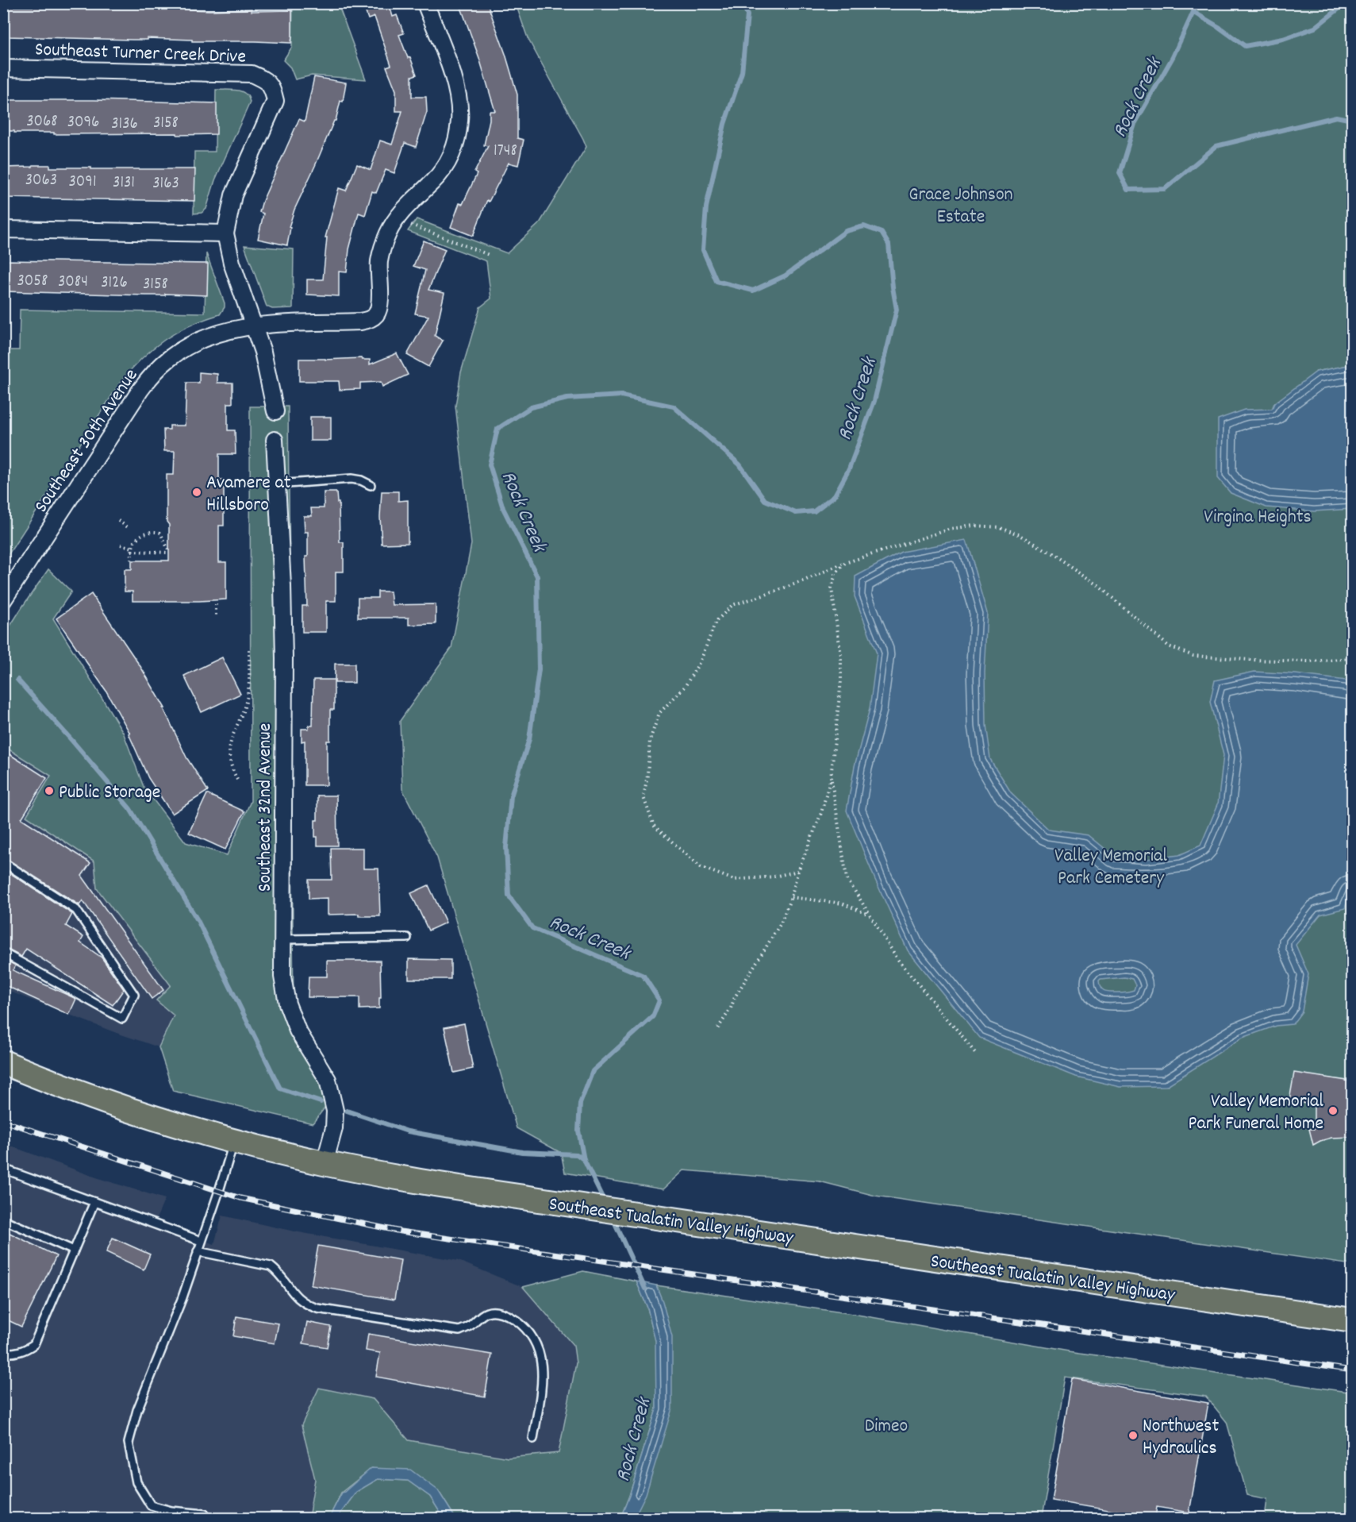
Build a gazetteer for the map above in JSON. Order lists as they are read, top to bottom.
{
  "streets": {
    "main road": ["Southeast Tualatin Valley Highway"],
    "street": ["Southeast Turner Creek Drive", "Southeast 30th Avenue", "Southeast 32nd Avenue"]
  },
  "crossings": [
    ["Southeast 32nd Avenue", "Southeast Tualatin Valley Highway"]
  ],
  "water": ["Rock Creek"],
  "parks": [
    "Grace Johnson Estate",
    "Virgina Heights",
    "Valley Memorial Park Cemetery",
    "Dimeo"
  ],
  "places": [
    "Avamere at Hillsboro",
    "Public Storage",
    "Valley Memorial Park Funeral Home",
    "Northwest Hydraulics"
  ],
  "house_numbers": [
    "3068",
    "3096",
    "3158",
    "3136",
    "1748",
    "3063",
    "3091",
    "3131",
    "3163",
    "3058",
    "3084",
    "3126",
    "3158"
  ]
}
